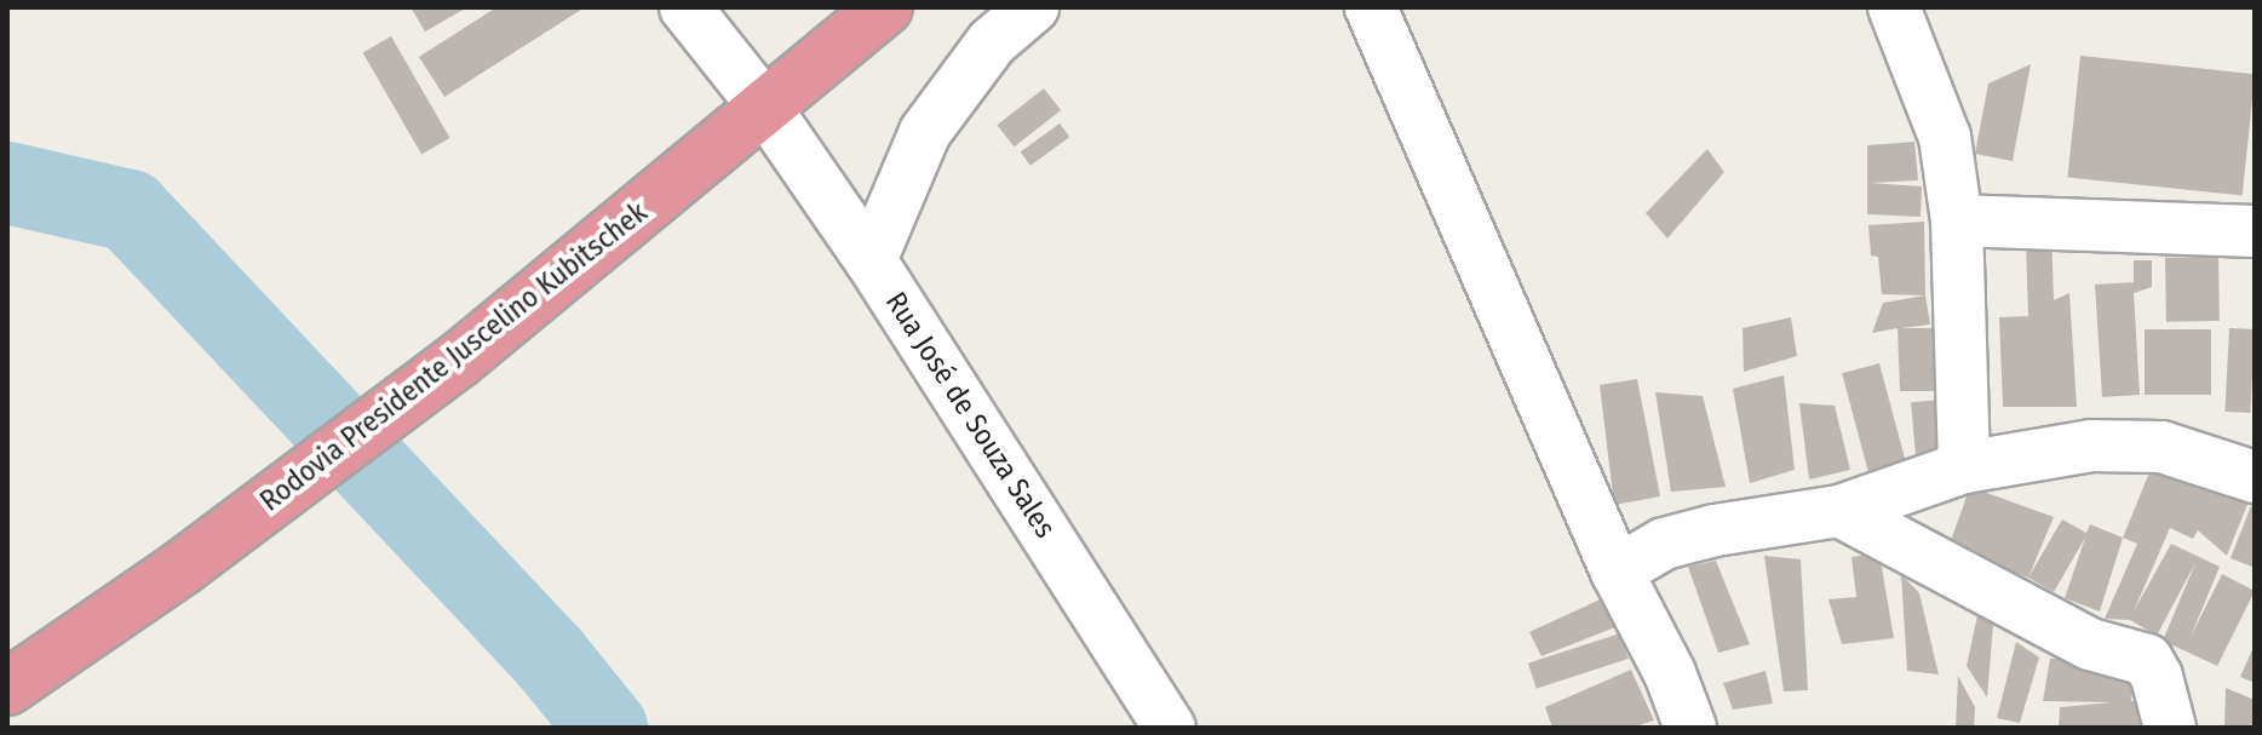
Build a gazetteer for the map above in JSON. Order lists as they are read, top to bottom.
{
  "streets": {
    "highway": ["Rodovia Presidente Juscelino Kubitschek"],
    "street": ["Rua José de Souza Sales"]
  },
  "crossings": [
    ["Rodovia Presidente Juscelino Kubitschek", "Rua José de Souza Sales"]
  ]
}
